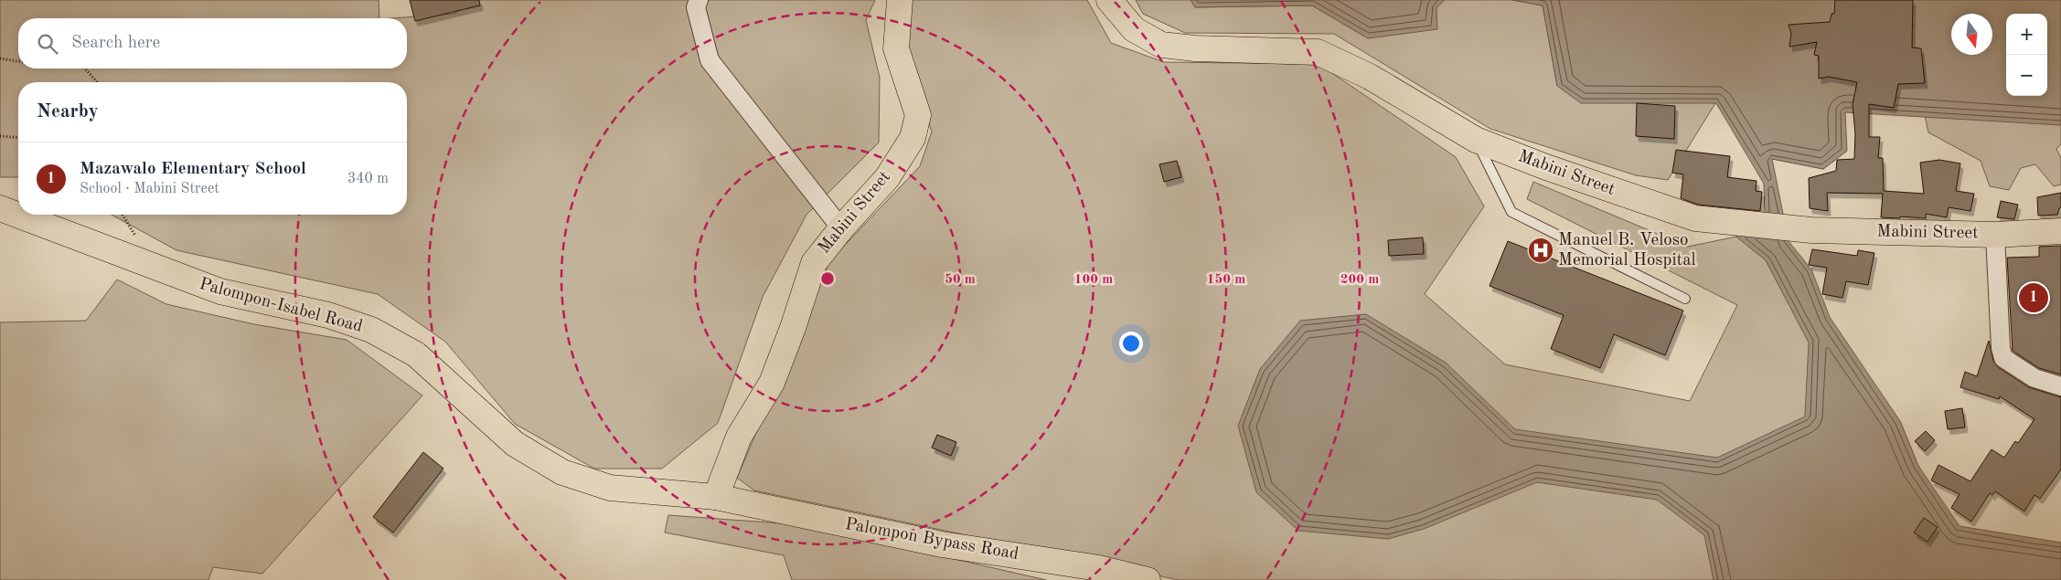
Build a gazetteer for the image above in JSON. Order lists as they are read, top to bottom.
{
  "streets": {
    "main road": ["Mabini Street", "Palompon-Isabel Road", "Palompon Bypass Road"]
  },
  "crossings": [
    ["Mabini Street", "Palompon-Isabel Road"],
    ["Mabini Street", "Palompon Bypass Road"],
    ["Palompon-Isabel Road", "Palompon Bypass Road"]
  ],
  "places": {
    "hospital": ["Manuel B. Veloso Memorial Hospital"]
  },
  "north": "bottom",
  "page": {
    "map_buttons": ["+", "−"],
    "search": "Search here",
    "heading": "Nearby",
    "list": [
      {
        "mark": "1",
        "name": "Mazawalo Elementary School",
        "note": "School · Mabini Street",
        "value": "340 m"
      }
    ],
    "pins": "1"
  },
  "rings": [
    "50 m",
    "100 m",
    "150 m",
    "200 m"
  ]
}
